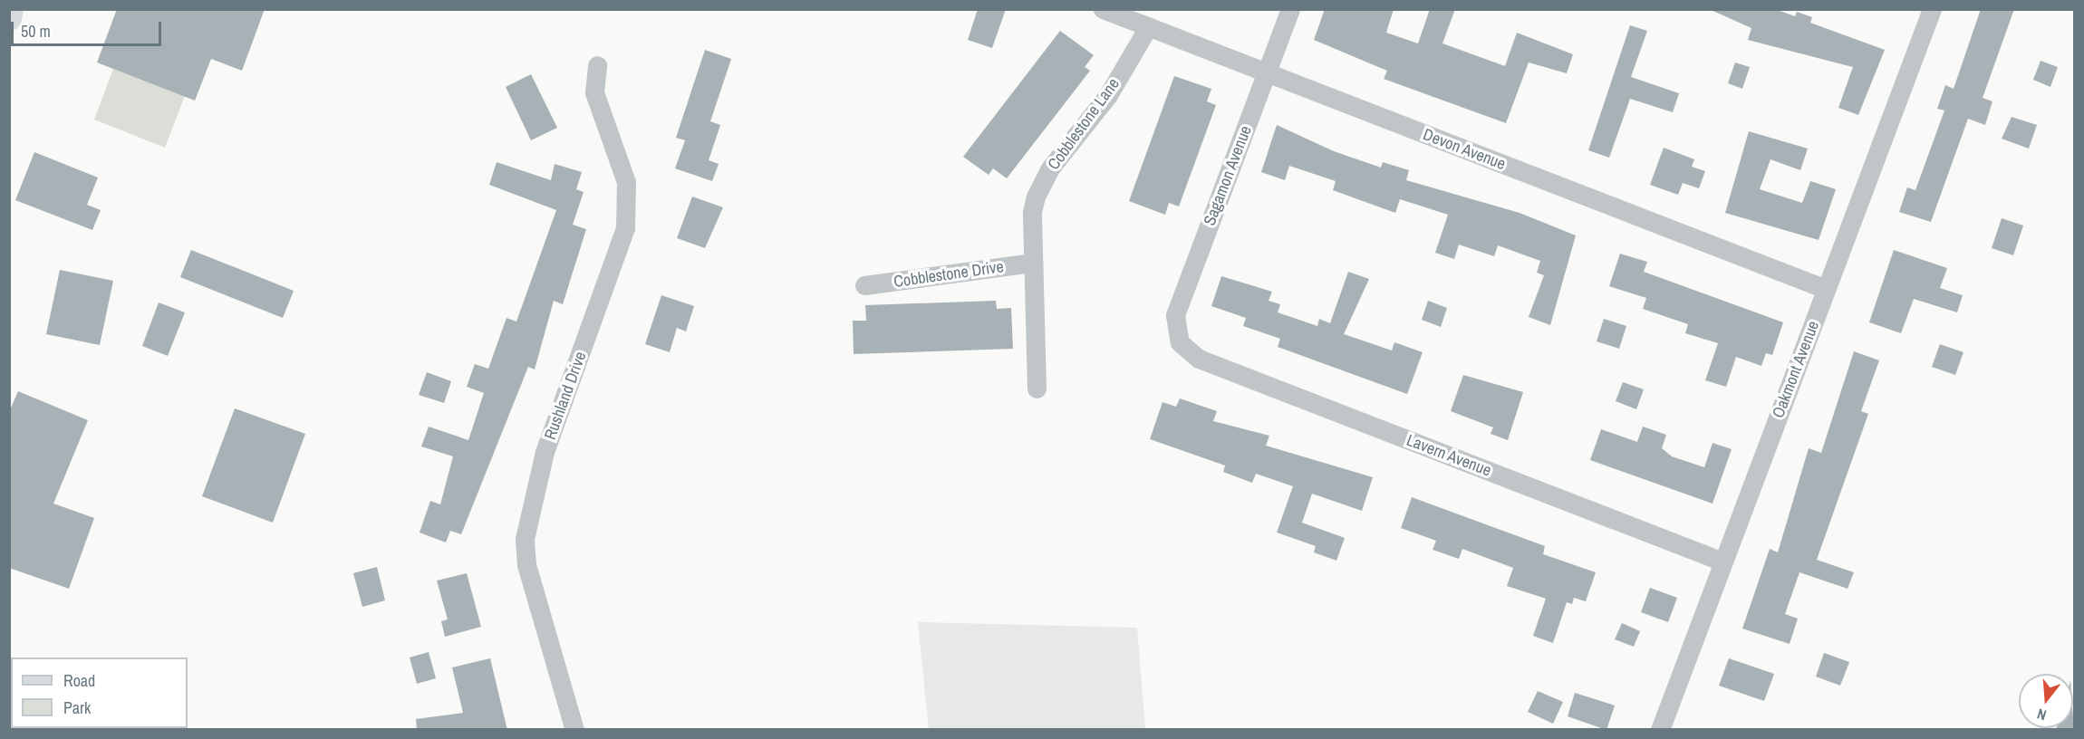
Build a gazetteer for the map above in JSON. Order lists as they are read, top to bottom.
{
  "streets": {
    "street": [
      "Cobblestone Lane",
      "Devon Avenue",
      "Sagamon Avenue",
      "Cobblestone Drive",
      "Oakmont Avenue",
      "Rushland Drive",
      "Lavern Avenue"
    ]
  },
  "crossings": [
    ["Cobblestone Lane", "Devon Avenue"],
    ["Cobblestone Lane", "Cobblestone Drive"],
    ["Devon Avenue", "Sagamon Avenue"],
    ["Devon Avenue", "Oakmont Avenue"],
    ["Sagamon Avenue", "Lavern Avenue"],
    ["Oakmont Avenue", "Lavern Avenue"]
  ],
  "legend": ["Road", "Park"],
  "scale_bar": "50 m",
  "north": "bottom"
}
